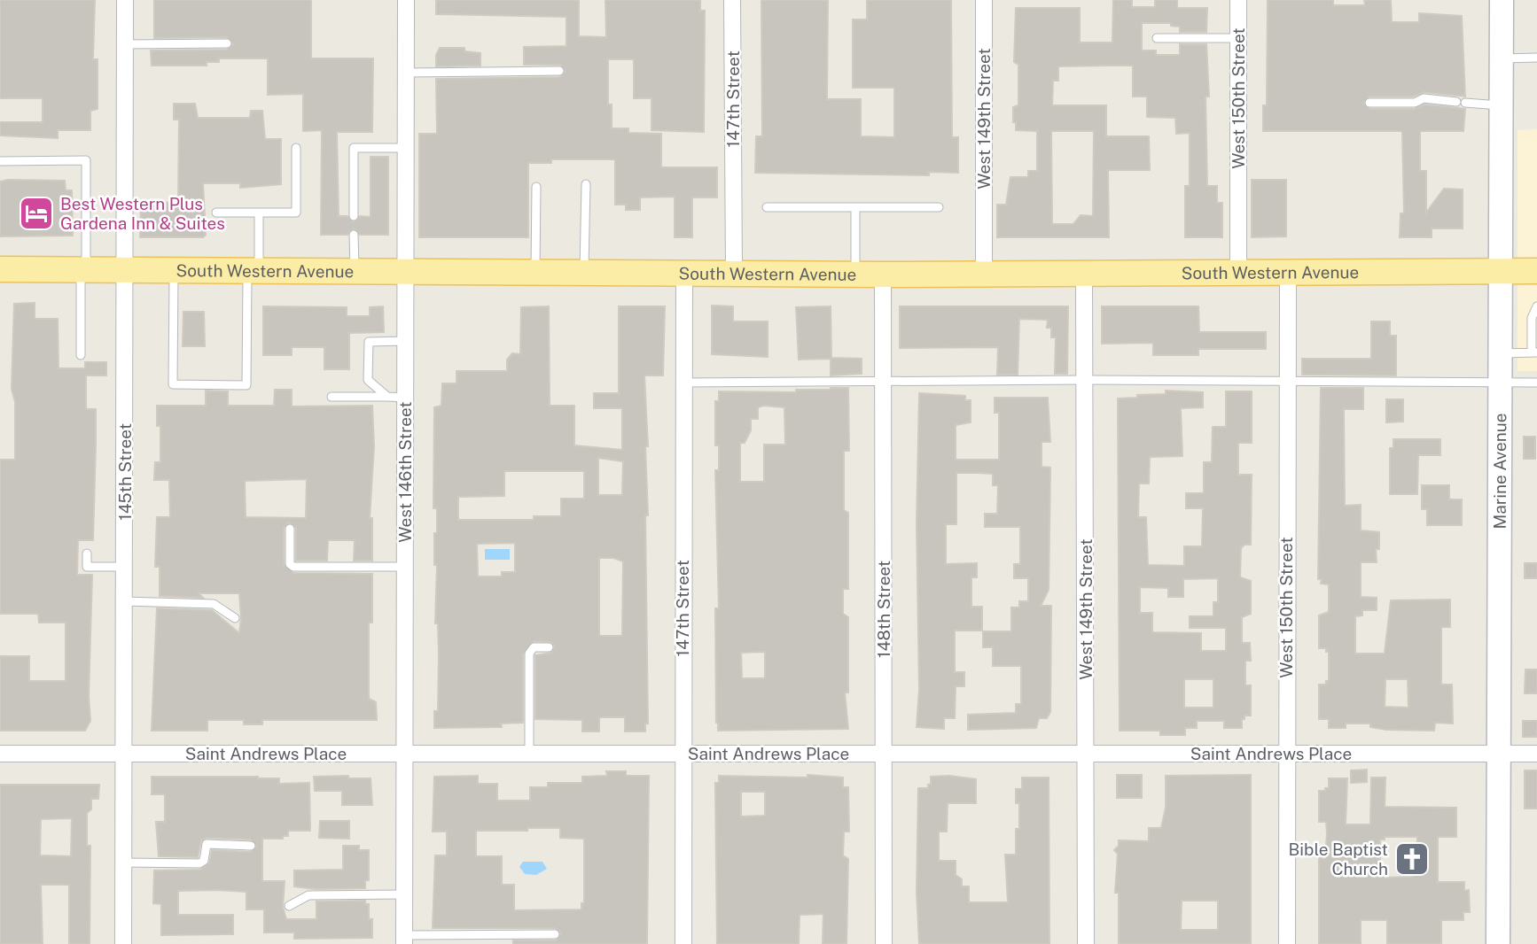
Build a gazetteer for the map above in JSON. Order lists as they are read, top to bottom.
{
  "streets": {
    "main road": ["South Western Avenue", "Marine Avenue"],
    "street": [
      "West 150th Street",
      "147th Street",
      "West 149th Street",
      "145th Street",
      "West 146th Street",
      "148th Street",
      "Saint Andrews Place"
    ]
  },
  "crossings": [
    ["West 150th Street", "South Western Avenue"],
    ["West 150th Street", "Saint Andrews Place"],
    ["147th Street", "South Western Avenue"],
    ["147th Street", "Saint Andrews Place"],
    ["West 149th Street", "South Western Avenue"],
    ["West 149th Street", "Saint Andrews Place"],
    ["South Western Avenue", "145th Street"],
    ["South Western Avenue", "West 146th Street"],
    ["South Western Avenue", "Marine Avenue"],
    ["South Western Avenue", "148th Street"],
    ["145th Street", "Saint Andrews Place"],
    ["West 146th Street", "Saint Andrews Place"],
    ["Marine Avenue", "Saint Andrews Place"],
    ["148th Street", "Saint Andrews Place"]
  ],
  "places": {
    "hotel": ["Best Western Plus Gardena Inn & Suites"],
    "church": ["Bible Baptist Church"]
  }
}
